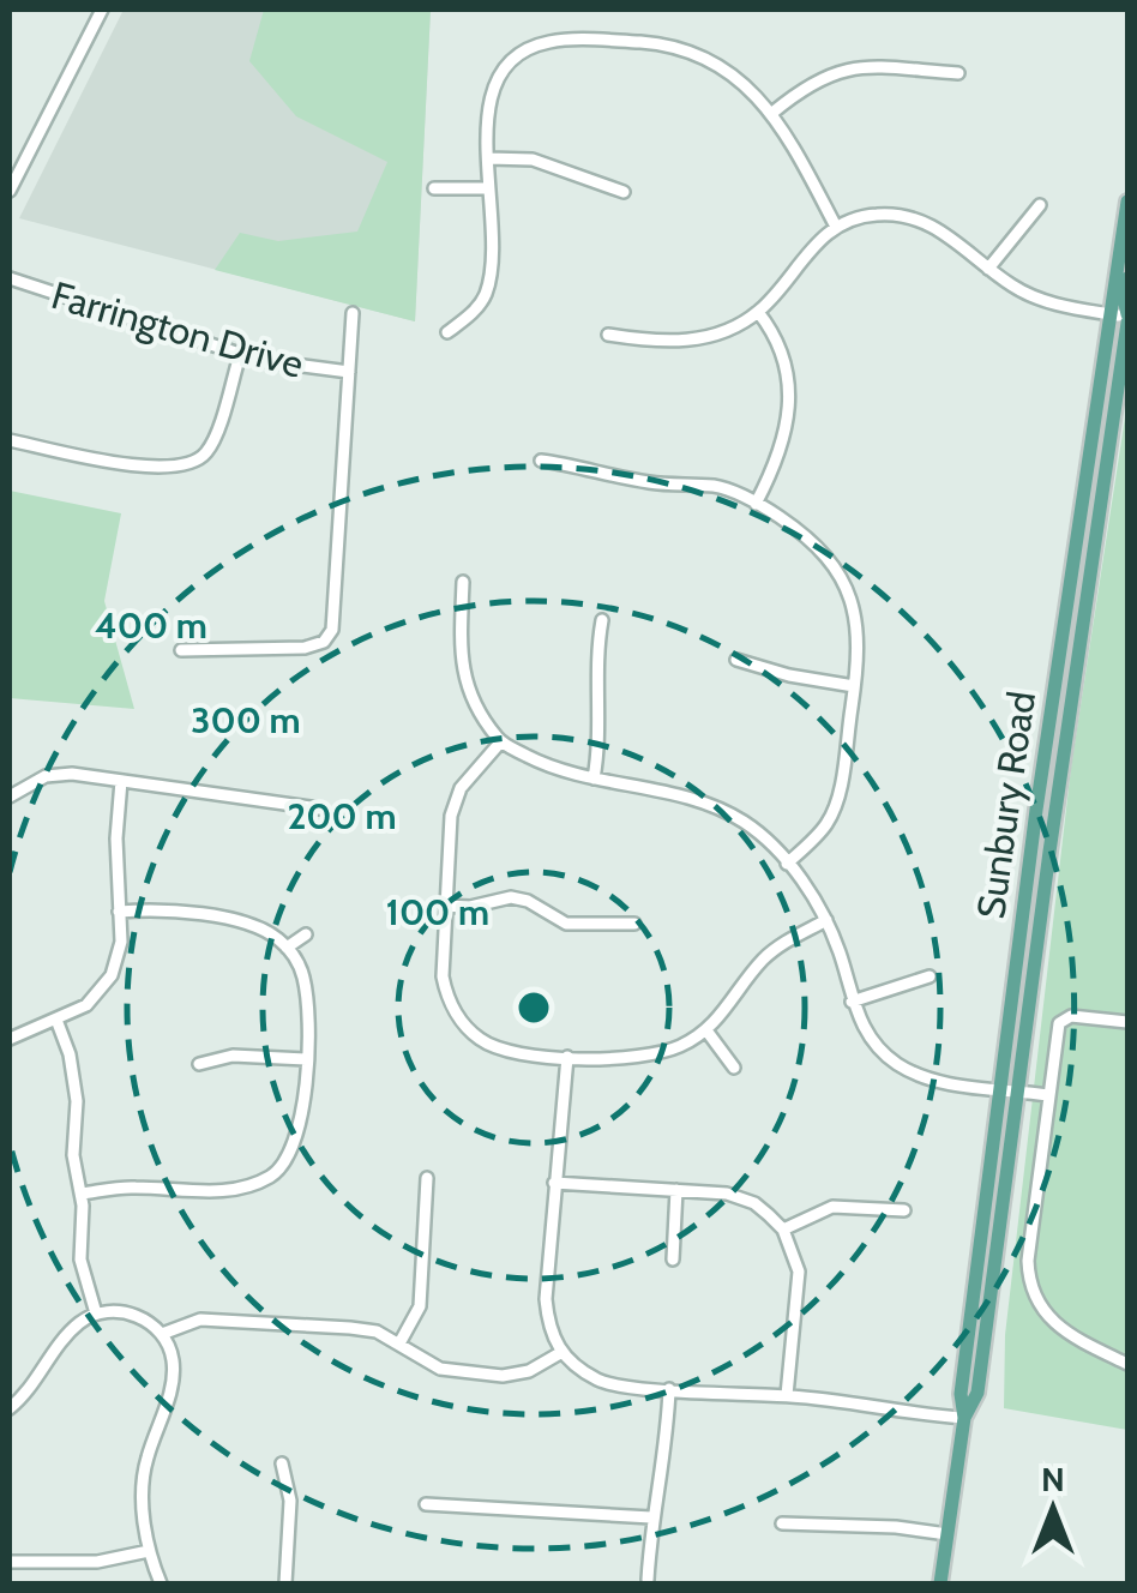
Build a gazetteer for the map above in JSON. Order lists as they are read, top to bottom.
{
  "streets": {
    "main road": ["Sunbury Road"],
    "street": ["Farrington Drive"]
  },
  "north": "top",
  "rings": [
    "400 m",
    "300 m",
    "200 m",
    "100 m"
  ]
}
